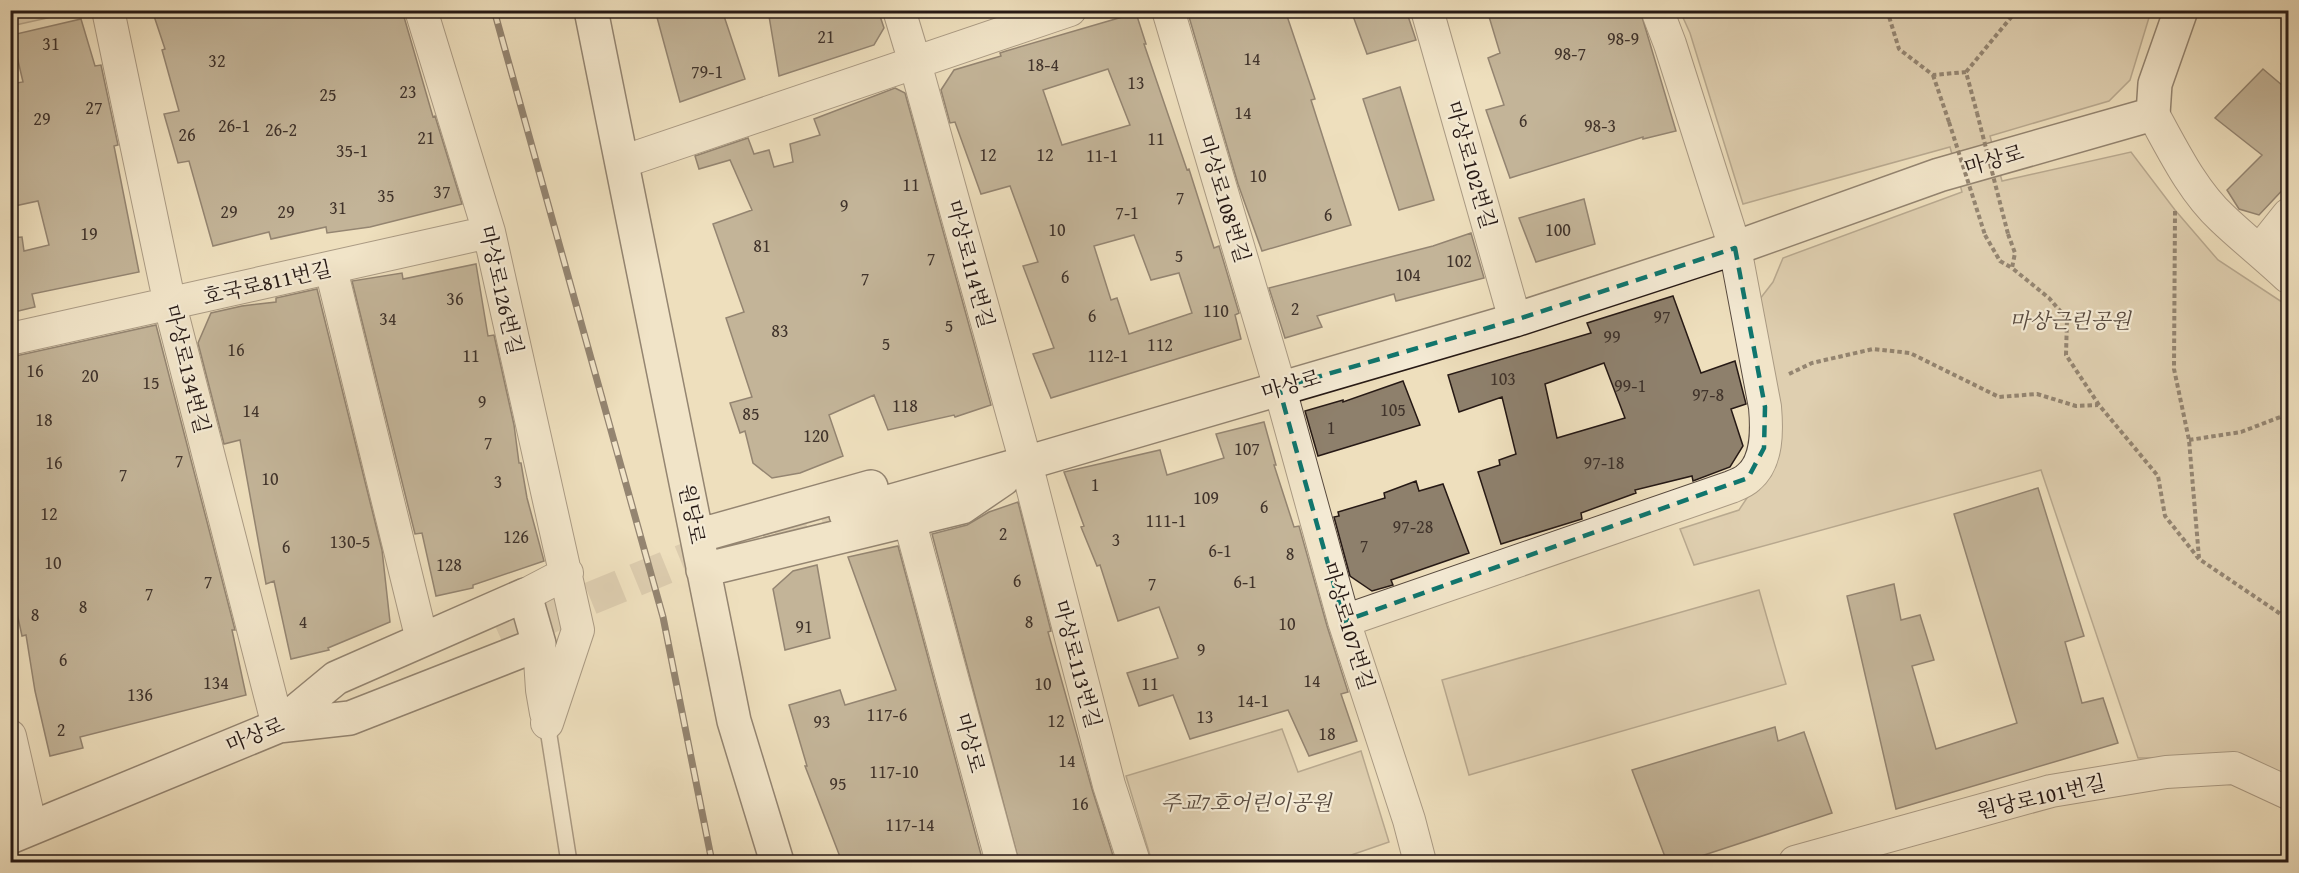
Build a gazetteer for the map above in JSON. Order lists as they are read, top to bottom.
{
  "streets": {
    "street": [
      "마상로",
      "마상로102번길",
      "마상로108번길",
      "마상로114번길",
      "호국로811번길",
      "마상로126번길",
      "마상로134번길",
      "원당로",
      "마상로107번길",
      "마상로113번길",
      "원당로101번길"
    ]
  },
  "crossings": [
    ["마상로", "마상로102번길"],
    ["마상로", "마상로108번길"],
    ["마상로", "마상로114번길"],
    ["마상로", "마상로134번길"],
    ["마상로", "마상로107번길"],
    ["마상로", "마상로113번길"],
    ["마상로108번길", "마상로107번길"],
    ["마상로114번길", "마상로113번길"],
    ["호국로811번길", "마상로126번길"],
    ["호국로811번길", "마상로134번길"]
  ],
  "parks": ["마상근린공원", "주교7호어린이공원"],
  "house_numbers": [
    "21",
    "98-9",
    "31",
    "98-7",
    "14",
    "32",
    "18-4",
    "79-1",
    "13",
    "23",
    "25",
    "27",
    "14",
    "29",
    "6",
    "26-1",
    "98-3",
    "26-2",
    "26",
    "21",
    "11",
    "35-1",
    "12",
    "12",
    "11-1",
    "10",
    "11",
    "37",
    "35",
    "7",
    "9",
    "31",
    "29",
    "29",
    "7-1",
    "6",
    "10",
    "100",
    "19",
    "81",
    "5",
    "7",
    "102",
    "104",
    "6",
    "7",
    "36",
    "2",
    "110",
    "6",
    "97",
    "34",
    "5",
    "83",
    "99",
    "5",
    "112",
    "16",
    "11",
    "112-1",
    "16",
    "20",
    "103",
    "15",
    "99-1",
    "97-8",
    "9",
    "118",
    "105",
    "14",
    "85",
    "18",
    "1",
    "120",
    "7",
    "107",
    "7",
    "16",
    "97-18",
    "7",
    "10",
    "3",
    "1",
    "109",
    "6",
    "12",
    "111-1",
    "97-28",
    "2",
    "126",
    "3",
    "130-5",
    "7",
    "6",
    "6-1",
    "8",
    "10",
    "128",
    "6",
    "7",
    "6-1",
    "7",
    "7",
    "8",
    "8",
    "4",
    "8",
    "10",
    "91",
    "9",
    "6",
    "14",
    "134",
    "10",
    "11",
    "136",
    "14-1",
    "117-6",
    "13",
    "12",
    "93",
    "2",
    "18",
    "14",
    "117-10",
    "95",
    "16",
    "117-14"
  ]
}
